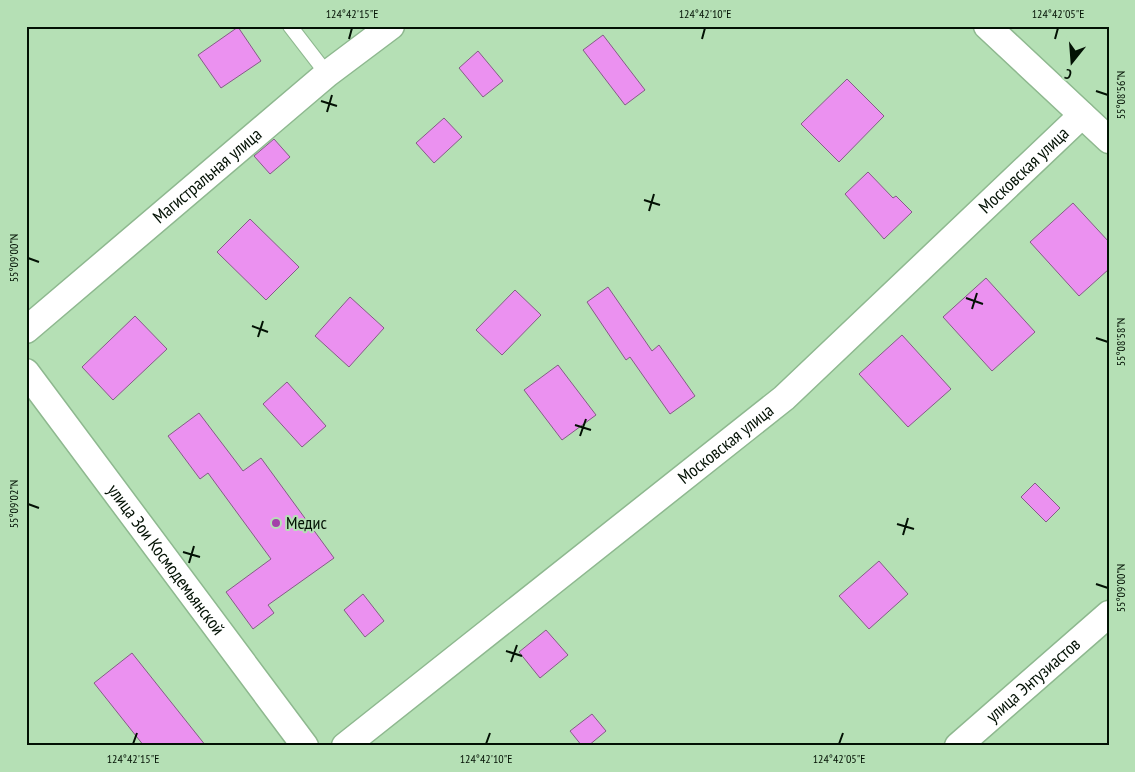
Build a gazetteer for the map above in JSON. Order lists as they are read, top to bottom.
{
  "streets": {
    "street": [
      "Московская улица",
      "Магистральная улица",
      "улица Зои Космодемьянской",
      "улица Энтузиастов"
    ]
  },
  "places": ["Медис"],
  "north": "bottom",
  "coordinates": [
    "124°42'15\"E",
    "124°42'10\"E",
    "124°42'05\"E",
    "55°08'56\"N",
    "55°09'00\"N",
    "55°08'58\"N",
    "55°09'02\"N"
  ]
}
